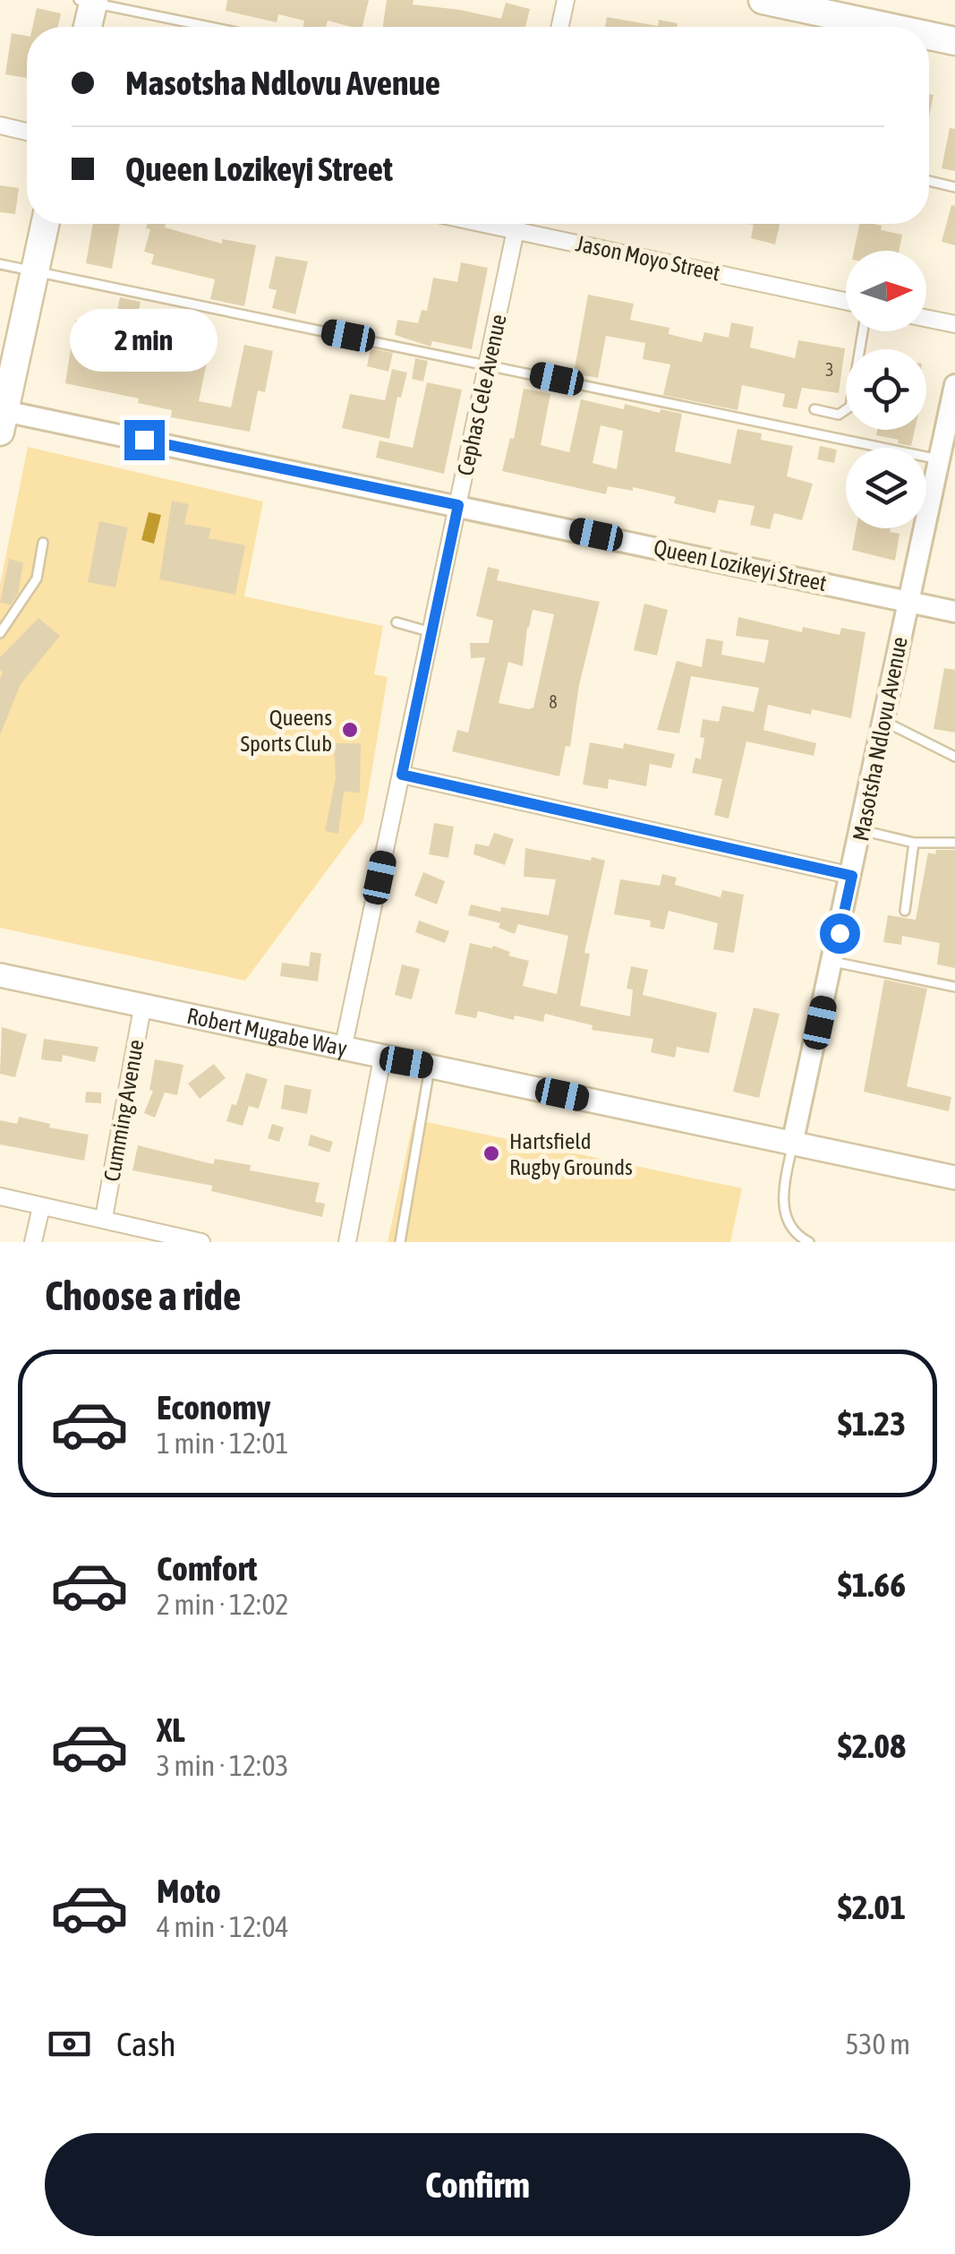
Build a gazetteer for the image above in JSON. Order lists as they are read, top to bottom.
{
  "streets": {
    "main road": ["Robert Mugabe Way"],
    "street": [
      "Jason Moyo Street",
      "Cephas Cele Avenue",
      "Queen Lozikeyi Street",
      "Masotsha Ndlovu Avenue",
      "Cumming Avenue"
    ]
  },
  "crossings": [
    ["Cephas Cele Avenue", "Queen Lozikeyi Street"],
    ["Cephas Cele Avenue", "Robert Mugabe Way"],
    ["Queen Lozikeyi Street", "Masotsha Ndlovu Avenue"],
    ["Masotsha Ndlovu Avenue", "Robert Mugabe Way"],
    ["Robert Mugabe Way", "Cumming Avenue"]
  ],
  "places": ["Queens Sports Club", "Hartsfield Rugby Grounds"],
  "house_numbers": ["3", "8"],
  "north": "right",
  "page": {
    "banner": ["Masotsha Ndlovu Avenue", "Queen Lozikeyi Street"],
    "bubble": "2 min",
    "heading": "Choose a ride",
    "list": [
      {
        "name": "Economy",
        "note": "1 min · 12:01",
        "value": "$1.23"
      },
      {
        "name": "Comfort",
        "note": "2 min · 12:02",
        "value": "$1.66"
      },
      {
        "name": "XL",
        "note": "3 min · 12:03",
        "value": "$2.08"
      },
      {
        "name": "Moto",
        "note": "4 min · 12:04",
        "value": "$2.01"
      }
    ],
    "pay": ["Cash", "530 m"],
    "buttons": "Confirm"
  }
}
